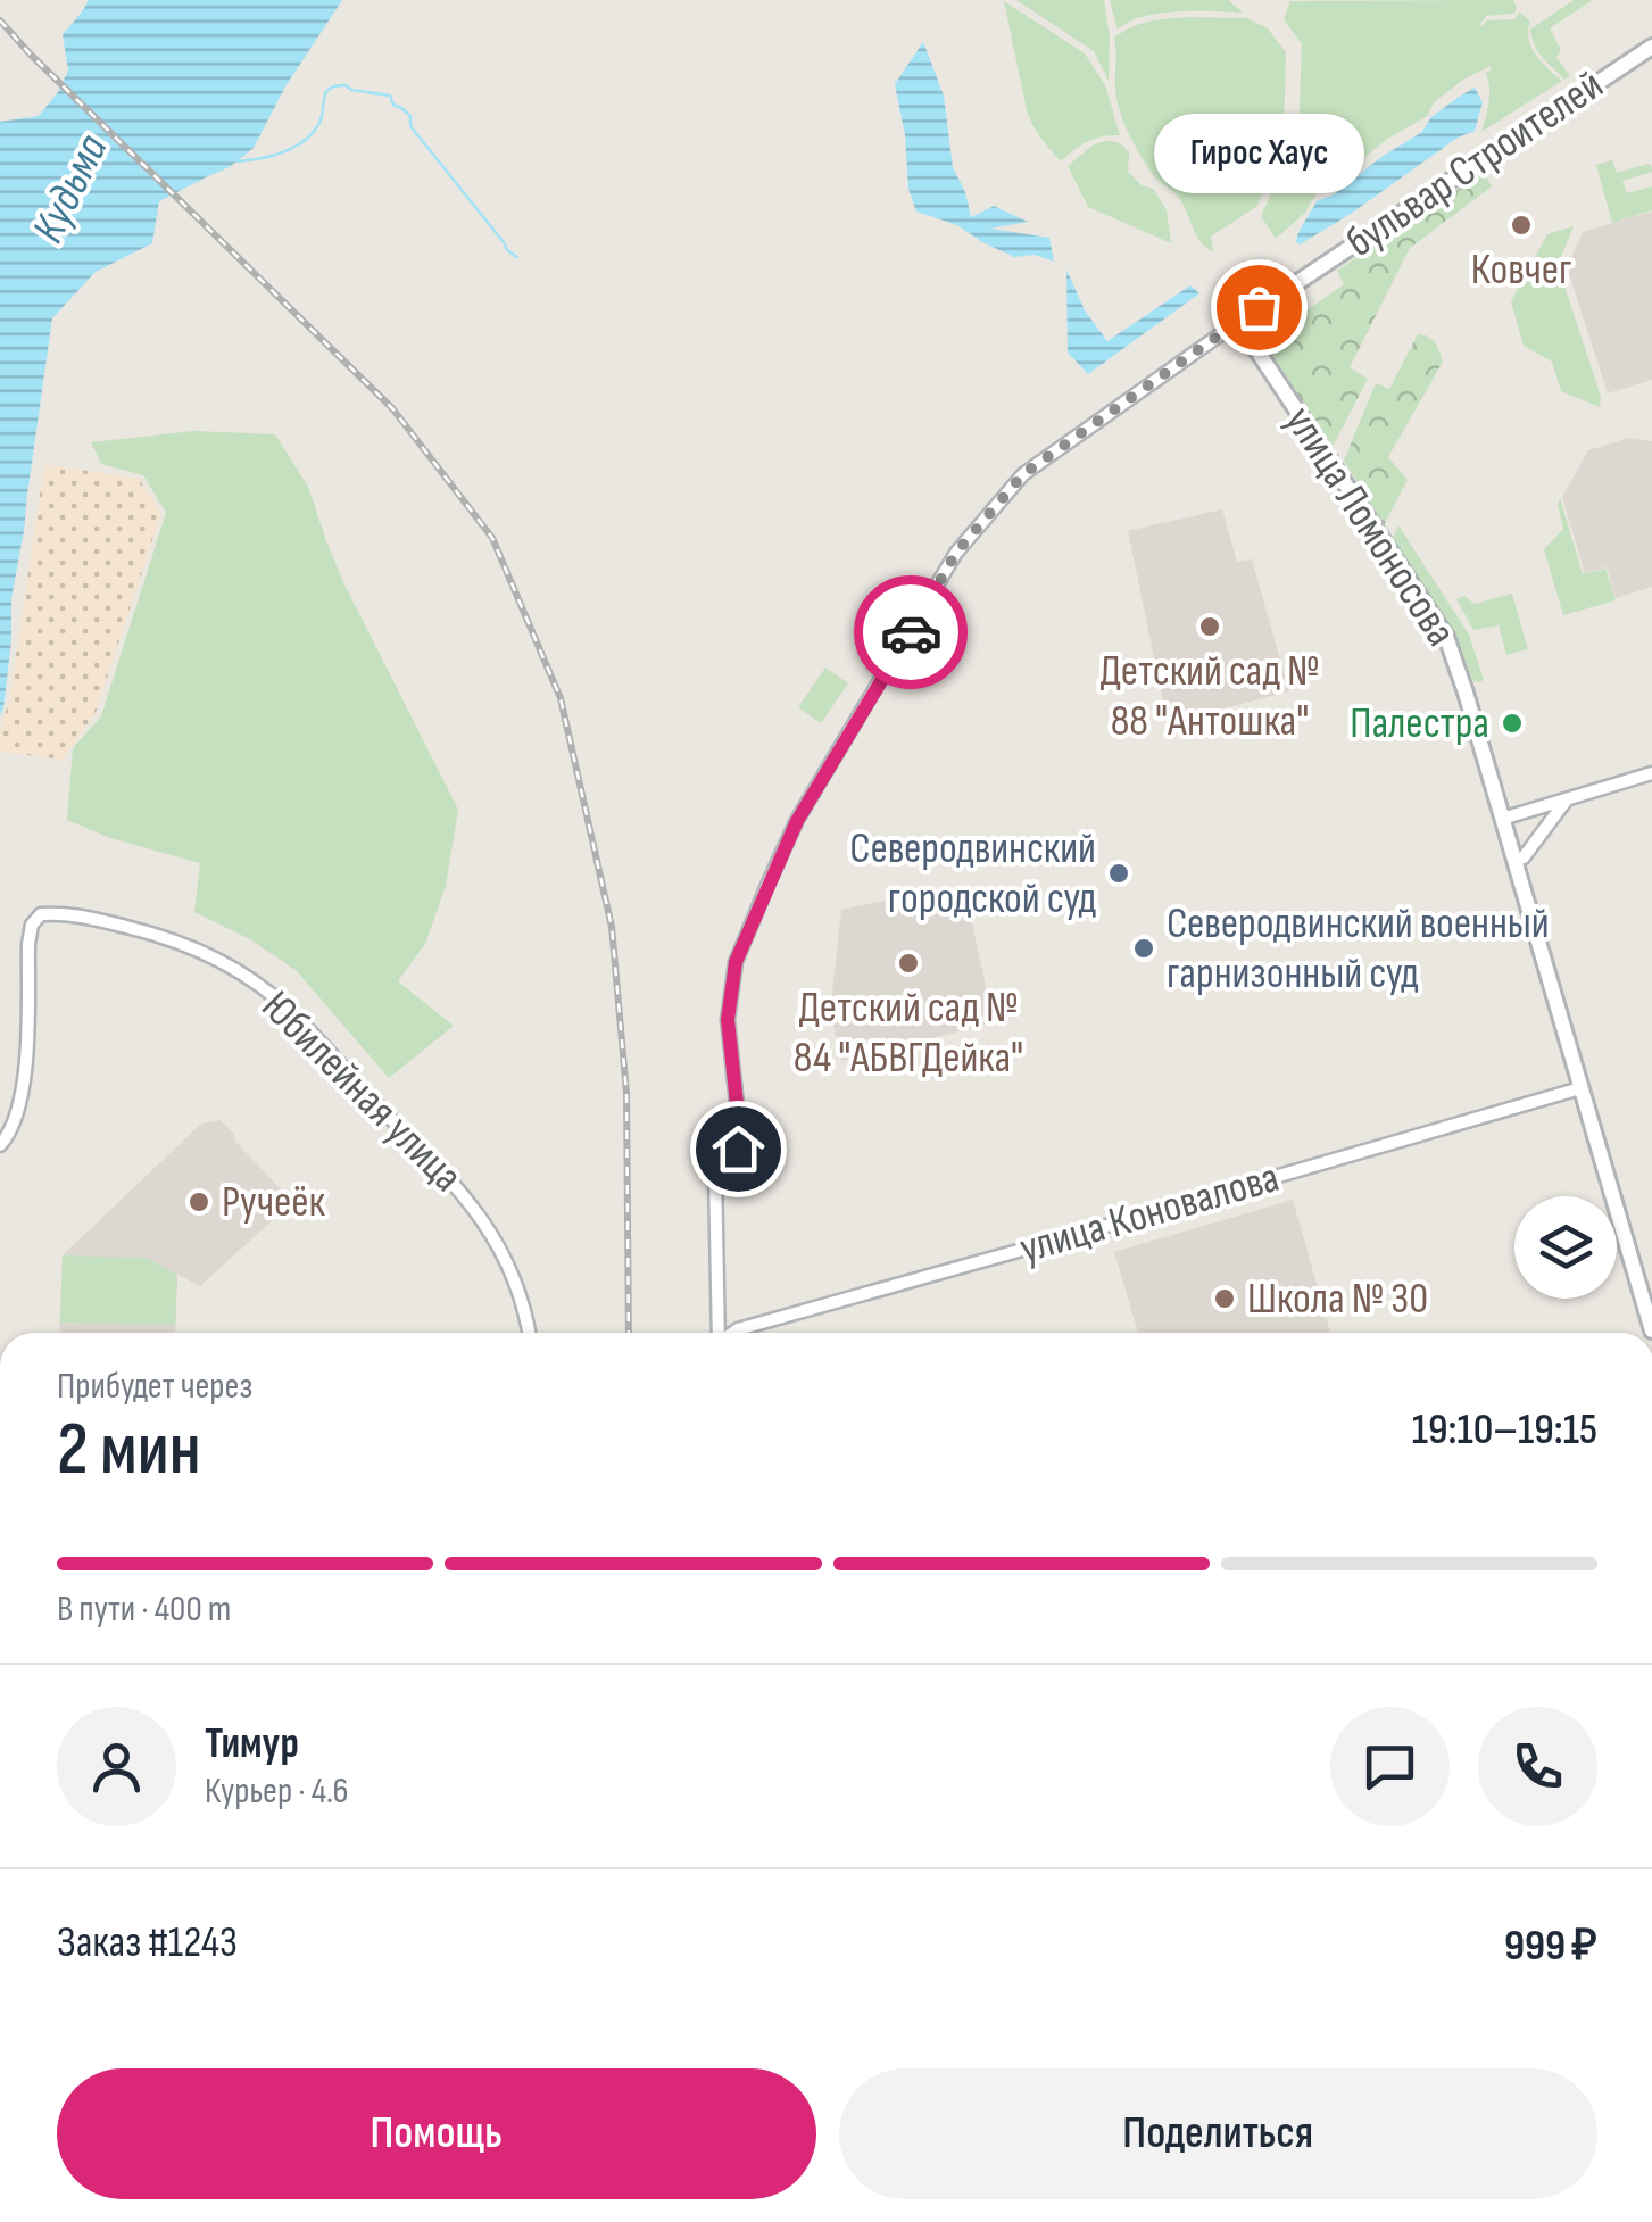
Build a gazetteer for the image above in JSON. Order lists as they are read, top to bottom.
{
  "streets": {
    "street": [
      "бульвар Строителей",
      "улица Ломоносова",
      "Юбилейная улица",
      "улица Коновалова"
    ]
  },
  "crossings": [
    ["бульвар Строителей", "улица Ломоносова"],
    ["улица Ломоносова", "улица Коновалова"]
  ],
  "water": ["Кудьма"],
  "places": [
    "Ковчег",
    "Гирос Хаус",
    "Детский сад № 88 \"Антошка\"",
    "Палестра",
    "Северодвинский городской суд",
    "Северодвинский военный гарнизонный суд",
    "Детский сад № 84 \"АБВГДейка\"",
    "Ручеёк",
    "Школа № 30"
  ],
  "page": {
    "bubble": "Гирос Хаус",
    "heading": ["2 мин", "Прибудет через", "19:10–19:15"],
    "panel": [
      "Тимур",
      "Курьер · 4.6",
      "Заказ #1243",
      "999 ₽"
    ],
    "bar": "В пути · 400 m",
    "buttons": ["Помощь", "Поделиться"]
  }
}
